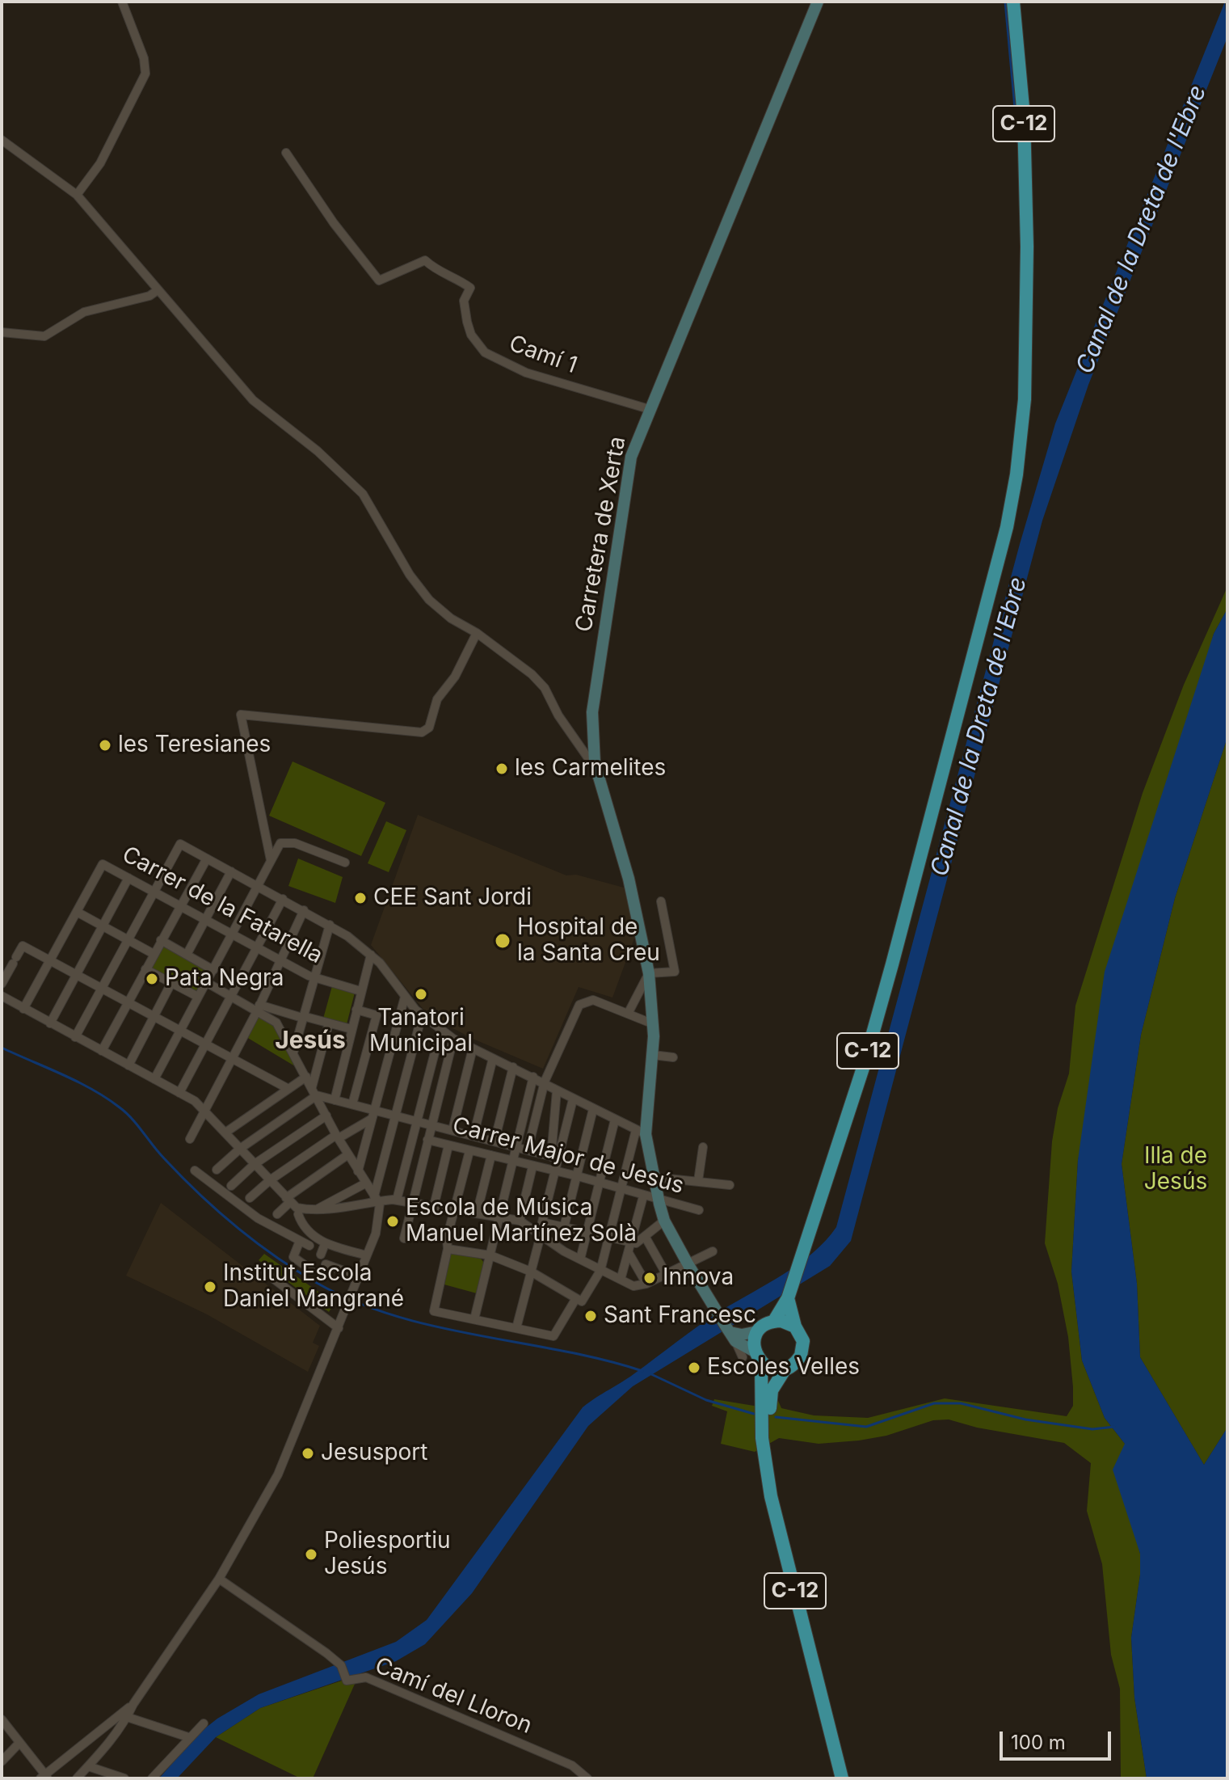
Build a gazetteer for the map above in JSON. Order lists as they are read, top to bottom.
{
  "streets": {
    "main road": ["C-12", "Carretera de Xerta"],
    "street": [
      "Camí 1",
      "Carrer de la Fatarella",
      "Carrer Major de Jesús",
      "Camí del Lloron"
    ]
  },
  "crossings": [
    ["Camí 1", "Carretera de Xerta"]
  ],
  "districts": ["Jesús"],
  "water": ["Canal de la Dreta de l'Ebre"],
  "parks": ["Illa de Jesús"],
  "places": [
    "les Teresianes",
    "les Carmelites",
    "CEE Sant Jordi",
    "Hospital de la Santa Creu",
    "Pata Negra",
    "Tanatori Municipal",
    "Escola de Música Manuel Martínez Solà",
    "Innova",
    "Institut Escola Daniel Mangrané",
    "Sant Francesc",
    "Escoles Velles",
    "Jesusport",
    "Poliesportiu Jesús"
  ],
  "scale_bar": "100 m"
}
